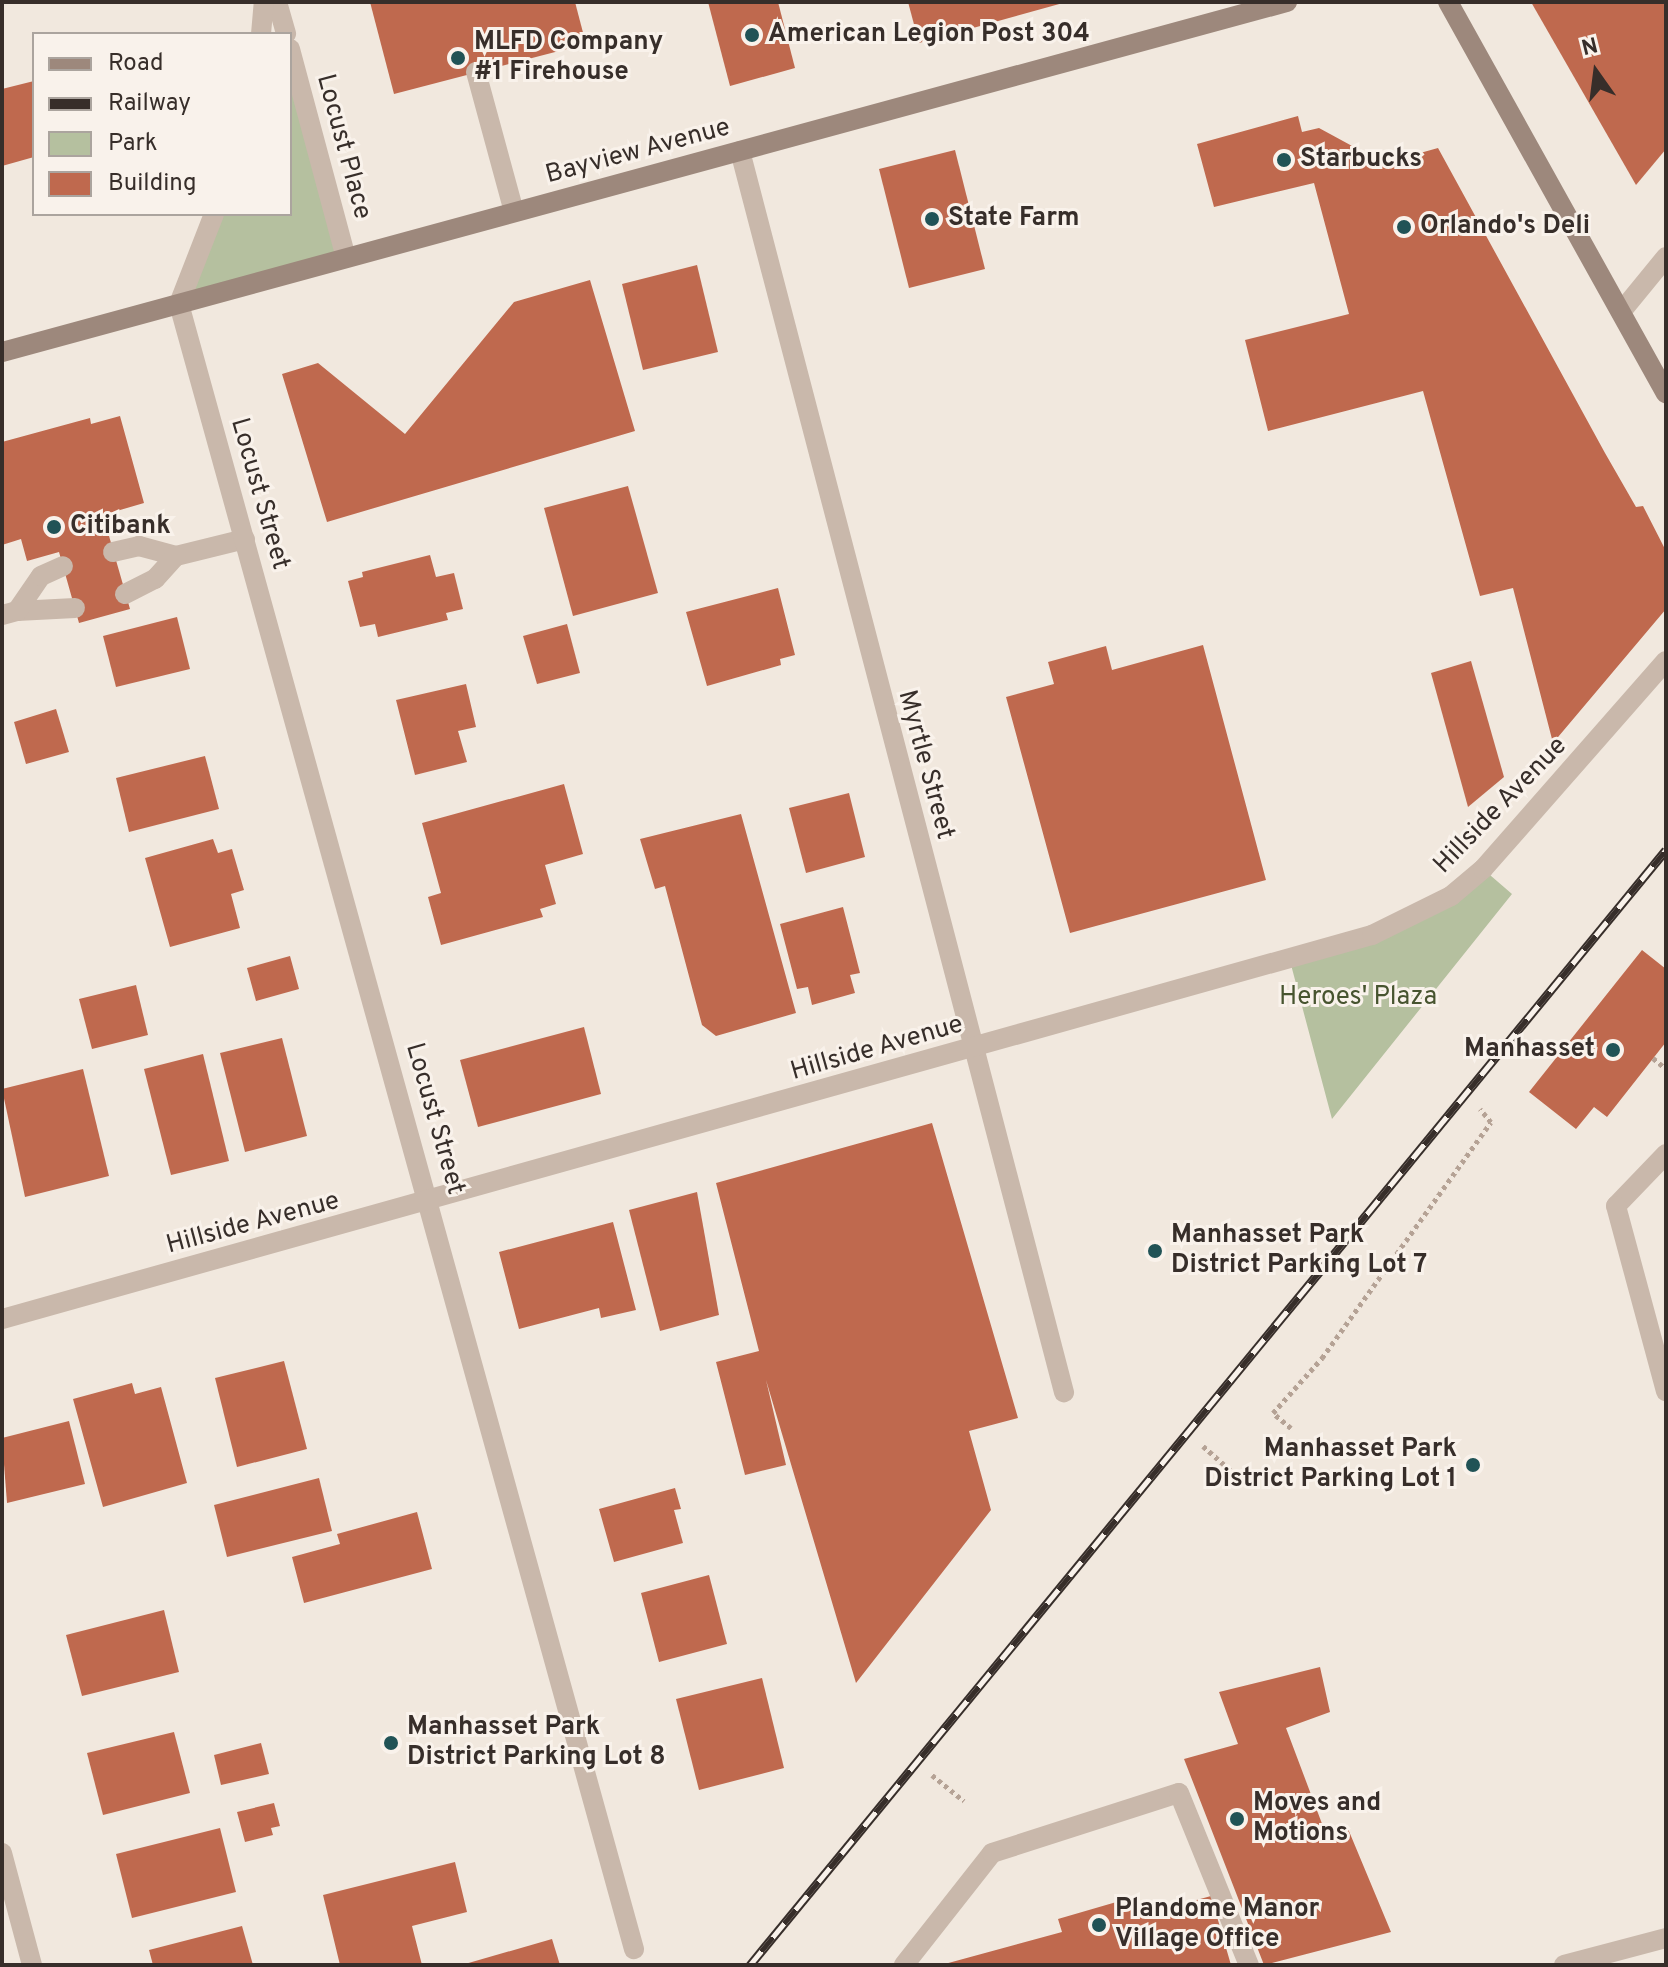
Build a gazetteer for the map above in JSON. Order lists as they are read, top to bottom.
{
  "streets": {
    "street": [
      "Locust Place",
      "Bayview Avenue",
      "Locust Street",
      "Myrtle Street",
      "Hillside Avenue"
    ]
  },
  "crossings": [
    ["Locust Place", "Bayview Avenue"],
    ["Bayview Avenue", "Locust Street"],
    ["Bayview Avenue", "Myrtle Street"],
    ["Locust Street", "Hillside Avenue"],
    ["Myrtle Street", "Hillside Avenue"]
  ],
  "parks": ["Heroes' Plaza"],
  "places": [
    "American Legion Post 304",
    "MLFD Company #1 Firehouse",
    "Starbucks",
    "State Farm",
    "Orlando's Deli",
    "Citibank",
    "Manhasset",
    "Manhasset Park District Parking Lot 7",
    "Manhasset Park District Parking Lot 1",
    "Manhasset Park District Parking Lot 8",
    "Moves and Motions",
    "Plandome Manor Village Office"
  ],
  "legend": [
    "Road",
    "Railway",
    "Park",
    "Building"
  ],
  "north": "top"
}
